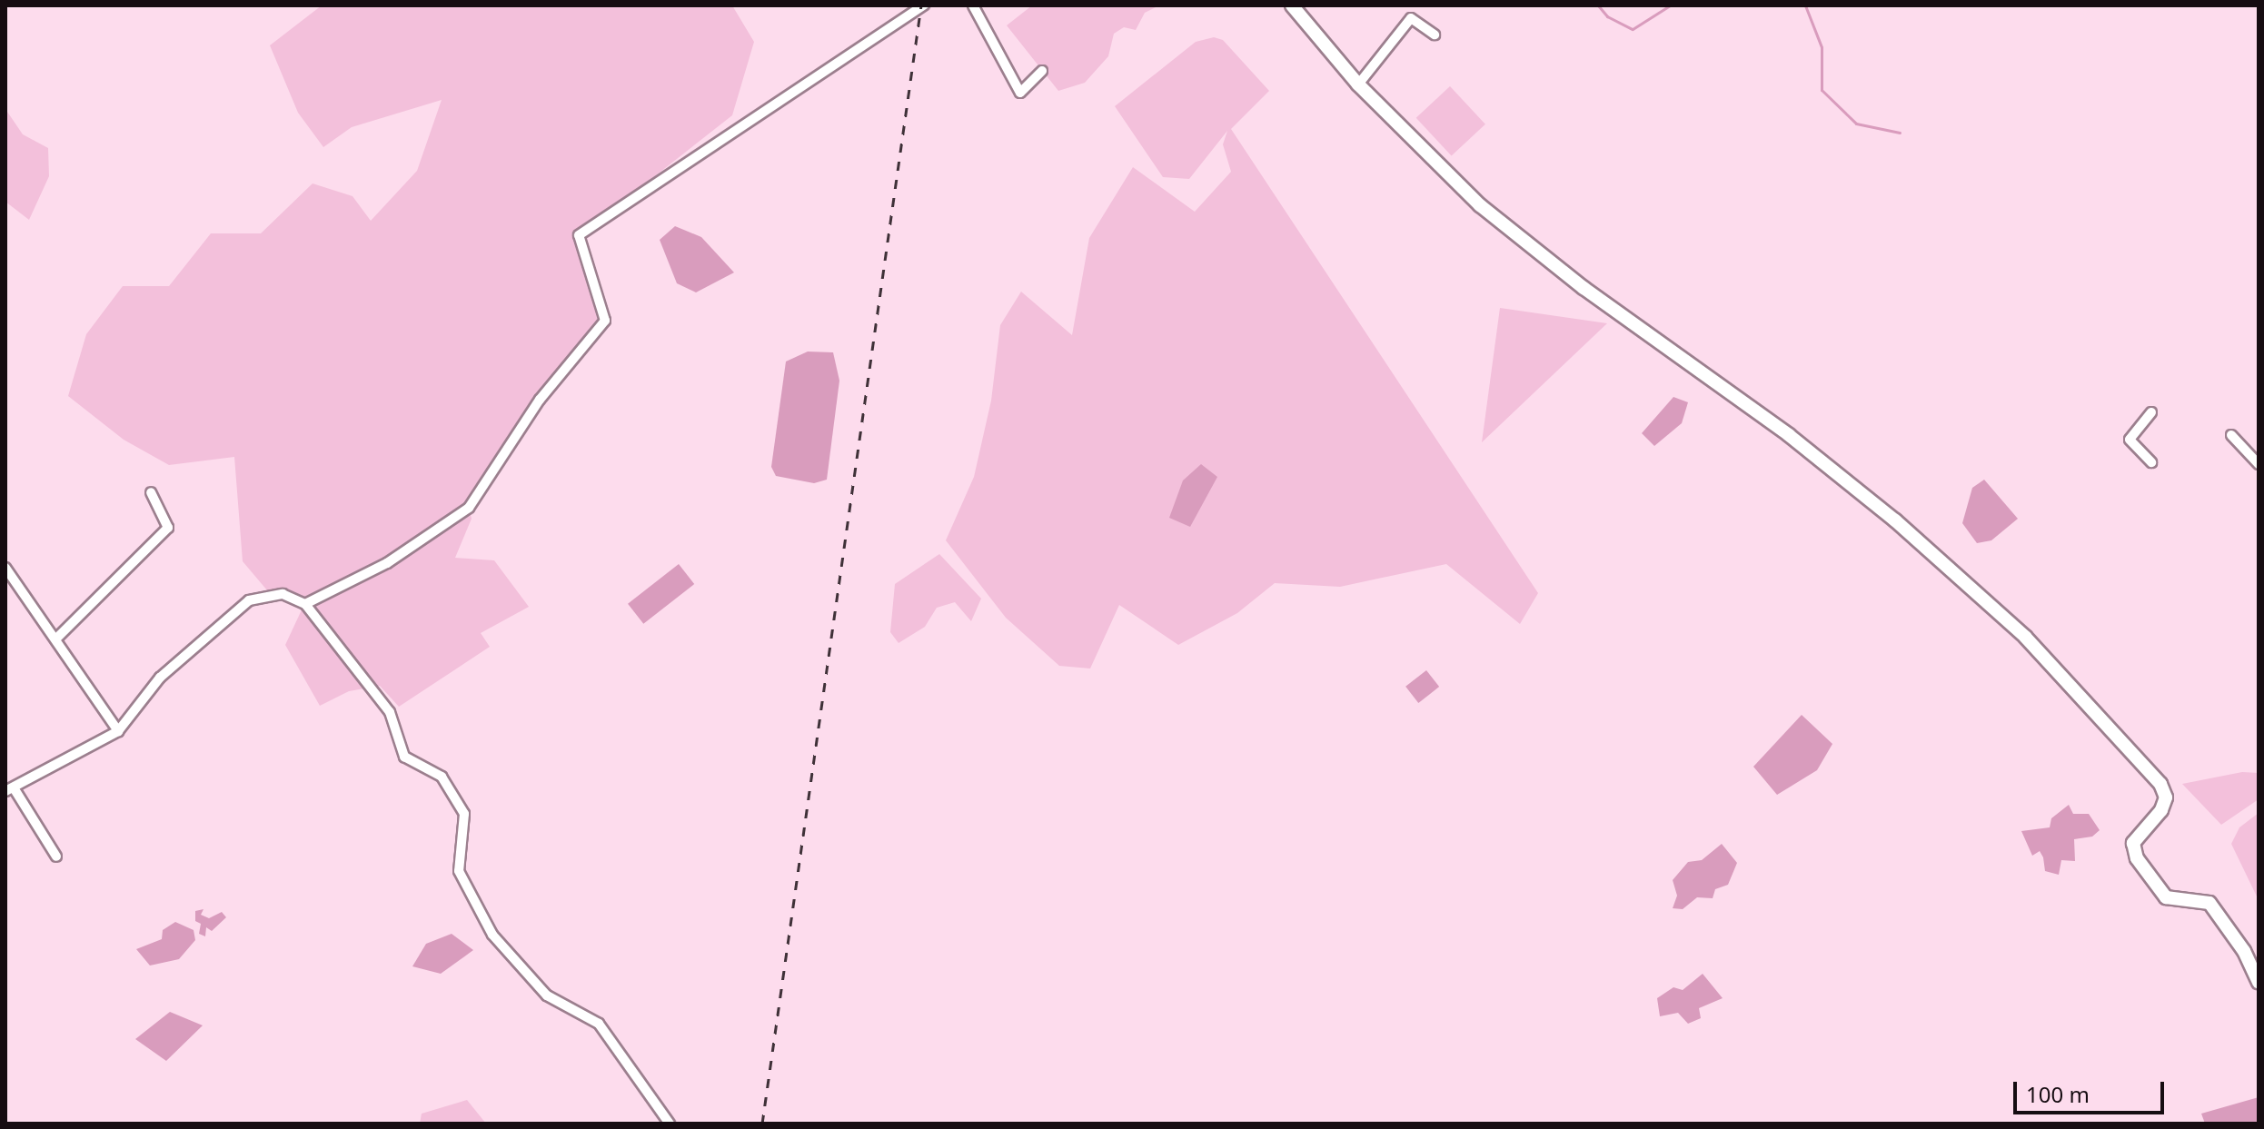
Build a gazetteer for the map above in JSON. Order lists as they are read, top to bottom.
{
  "scale_bar": "100 m"
}
